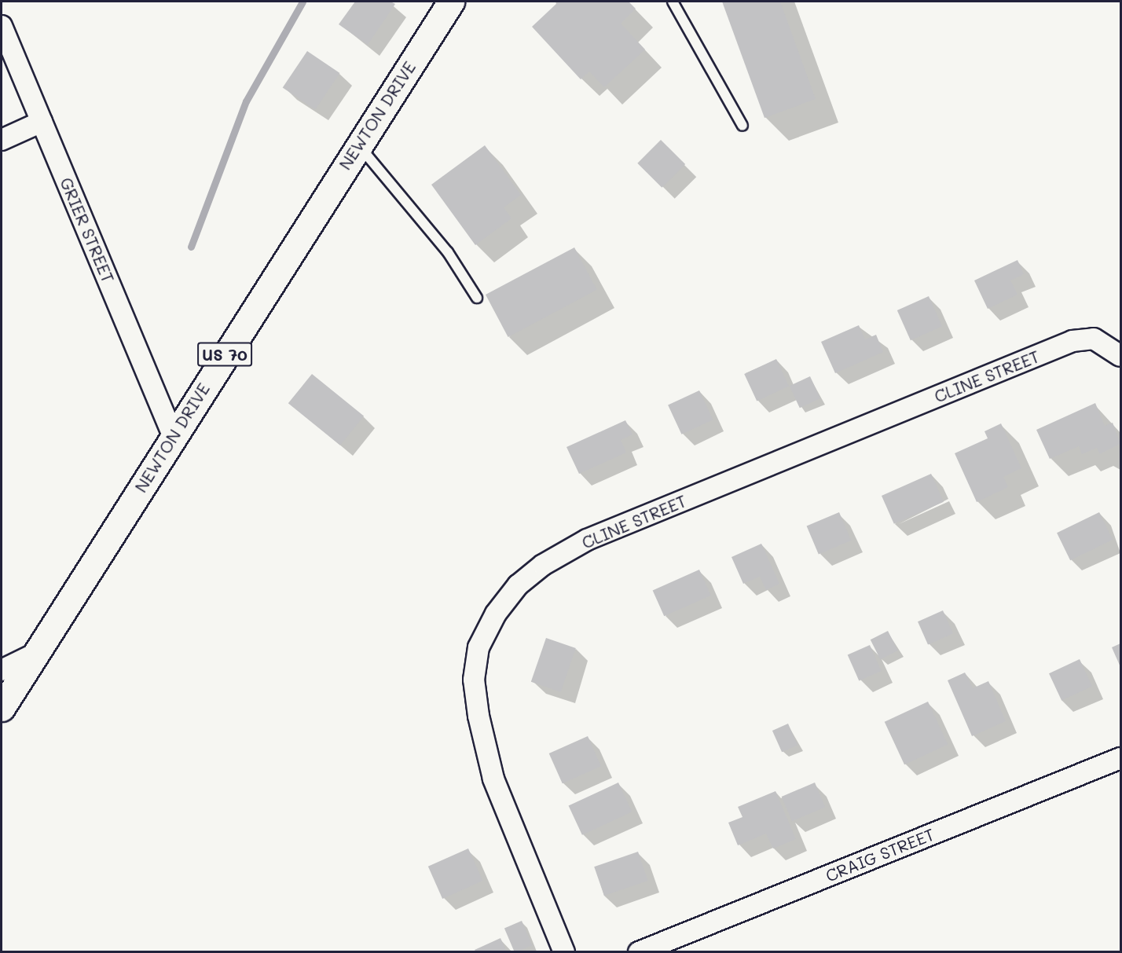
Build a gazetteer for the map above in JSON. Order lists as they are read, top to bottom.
{
  "streets": {
    "main road": ["NEWTON DRIVE", "US 70"],
    "street": ["GRIER STREET", "CLINE STREET", "CRAIG STREET"]
  },
  "crossings": [
    ["NEWTON DRIVE", "GRIER STREET"]
  ]
}
